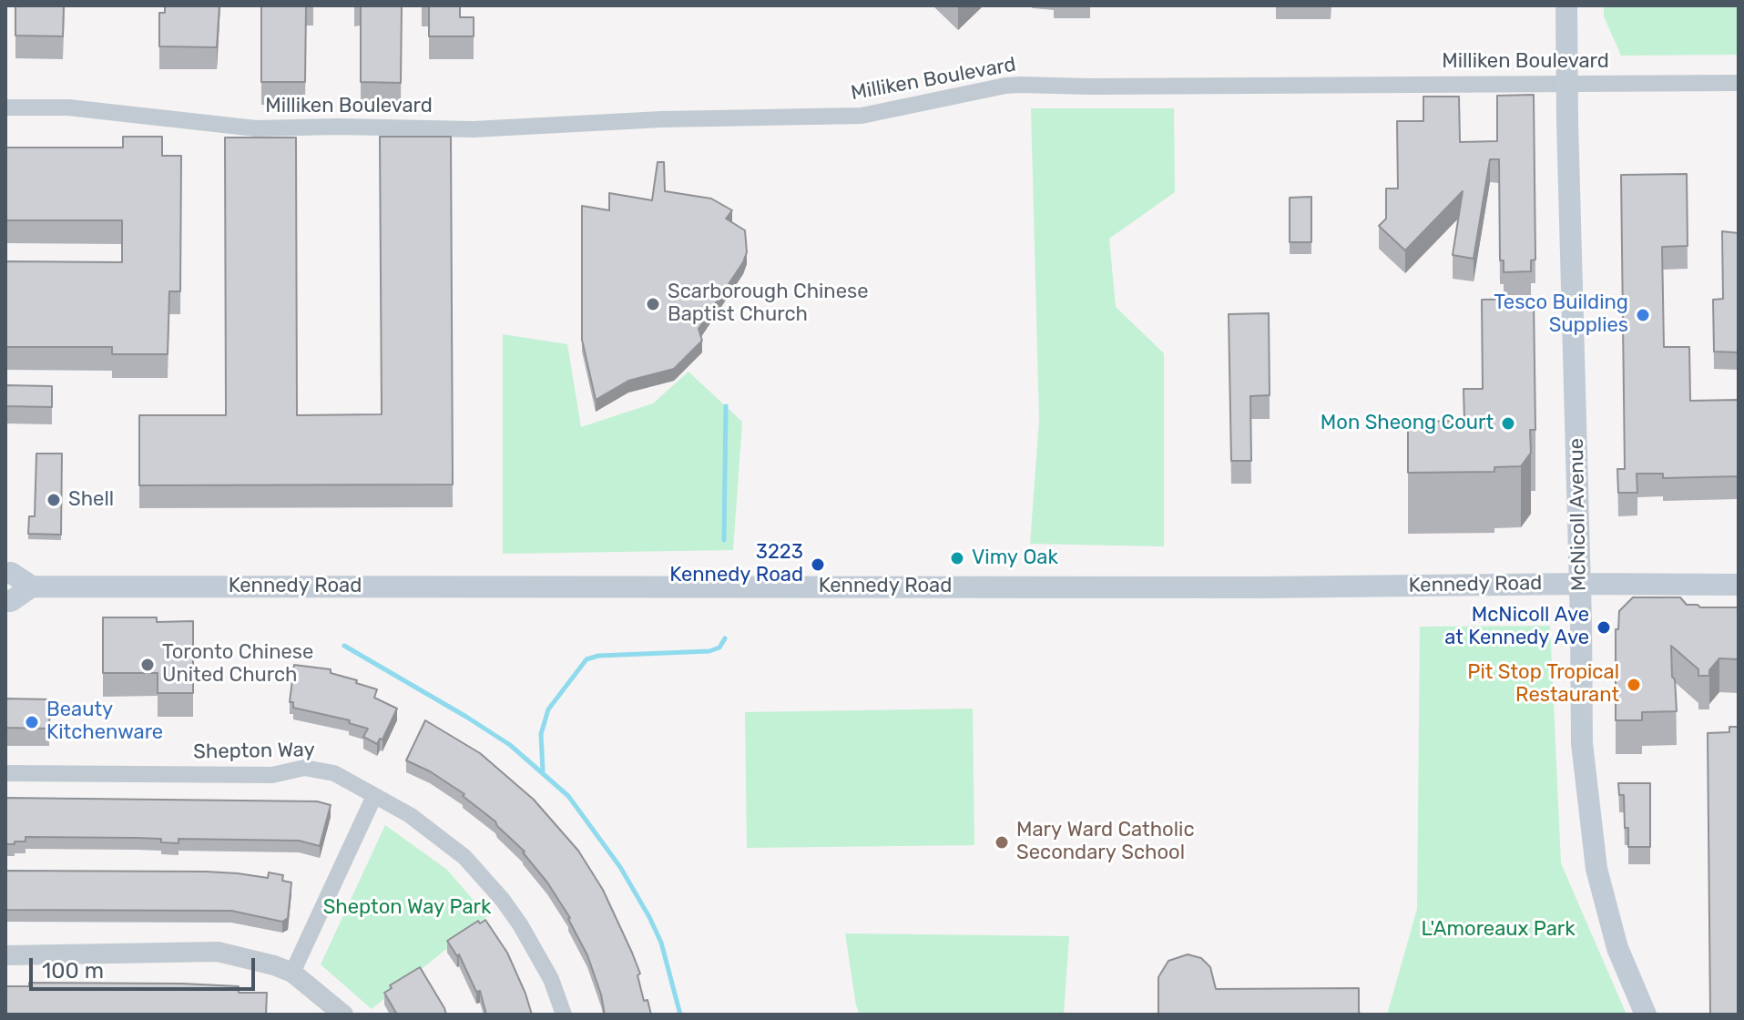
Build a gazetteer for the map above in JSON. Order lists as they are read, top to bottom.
{
  "streets": {
    "main road": ["McNicoll Avenue", "Kennedy Road"],
    "street": ["Milliken Boulevard", "Shepton Way"]
  },
  "crossings": [
    ["Milliken Boulevard", "McNicoll Avenue"],
    ["McNicoll Avenue", "Kennedy Road"]
  ],
  "parks": ["Shepton Way Park", "L'Amoreaux Park"],
  "places": [
    "Scarborough Chinese Baptist Church",
    "Tesco Building Supplies",
    "Mon Sheong Court",
    "Shell",
    "Vimy Oak",
    "3223 Kennedy Road",
    "McNicoll Ave at Kennedy Ave",
    "Toronto Chinese United Church",
    "Pit Stop Tropical Restaurant",
    "Beauty Kitchenware",
    "Mary Ward Catholic Secondary School"
  ],
  "scale_bar": "100 m"
}
